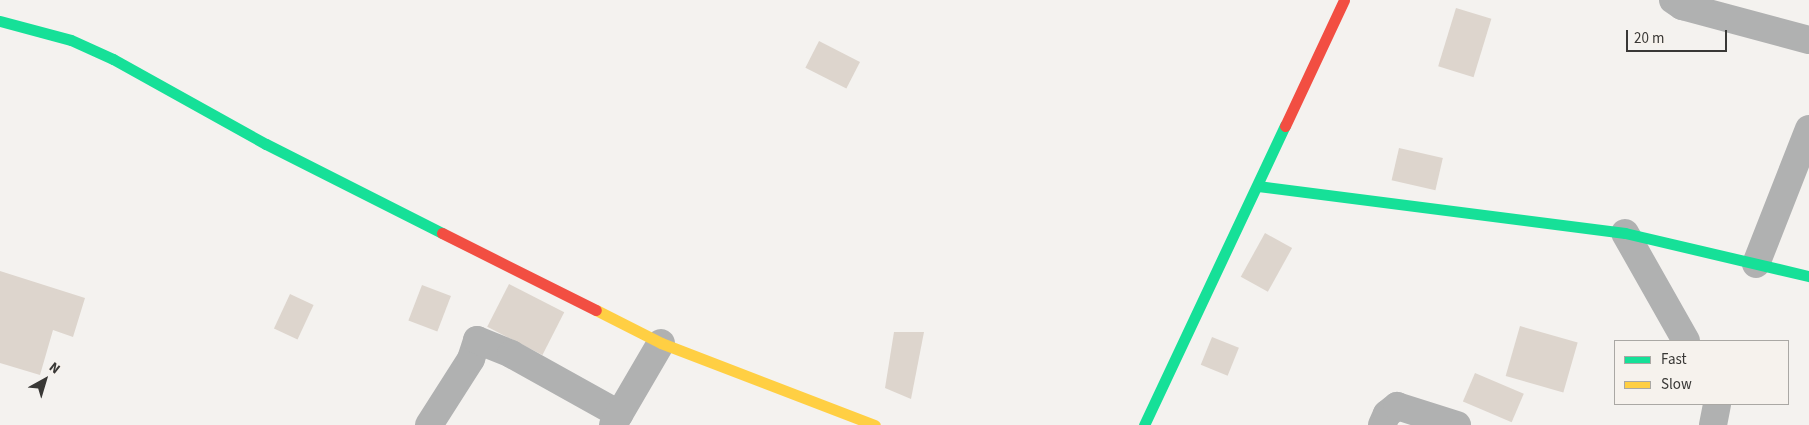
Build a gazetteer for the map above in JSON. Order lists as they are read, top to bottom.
{
  "legend": ["Fast", "Slow"],
  "scale_bar": "20 m",
  "north": "top right"
}
